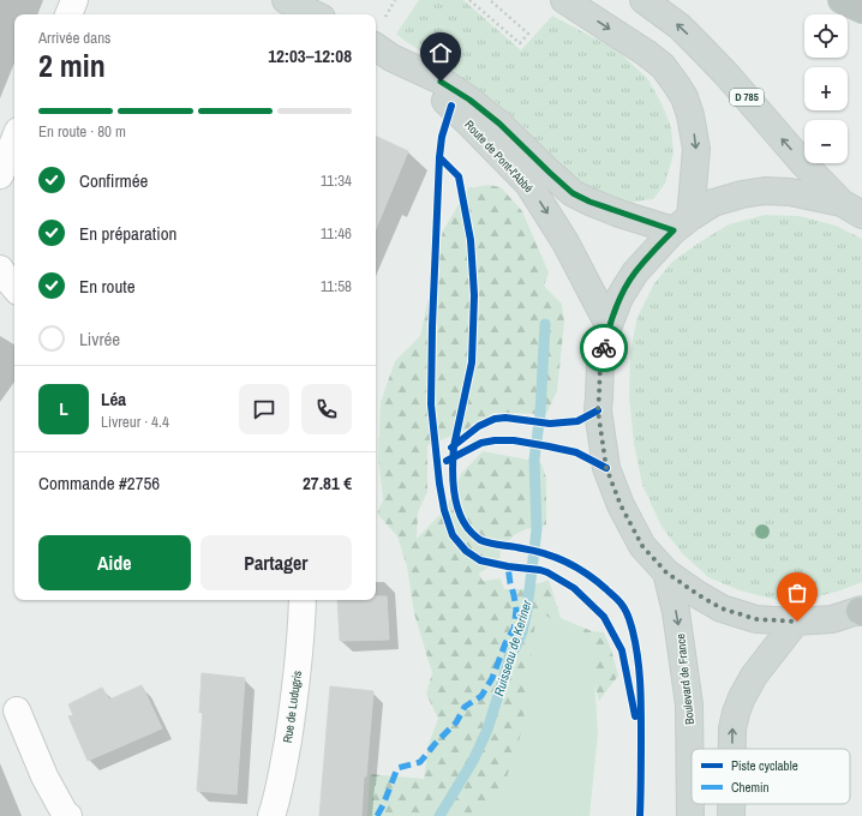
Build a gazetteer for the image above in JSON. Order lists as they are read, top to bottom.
{
  "streets": {
    "main road": ["D 785", "Route de Pont-l'Abbé", "Boulevard de France"],
    "street": ["Rue de Ludugris"]
  },
  "one_way": ["Boulevard de France"],
  "water": ["Ruisseau de Keriner"],
  "legend": ["Piste cyclable", "Chemin"],
  "page": {
    "map_buttons": ["+", "−"],
    "heading": ["2 min", "Arrivée dans", "12:03–12:08"],
    "panel": [
      "Léa",
      "Livreur · 4.4",
      "Commande #2756",
      "27.81 €"
    ],
    "bar": "En route · 80 m",
    "list": [
      ["Confirmée", "11:34"],
      ["En préparation", "11:46"],
      ["En route", "11:58"],
      "Livrée"
    ],
    "round": "L",
    "buttons": ["Aide", "Partager"]
  }
}
